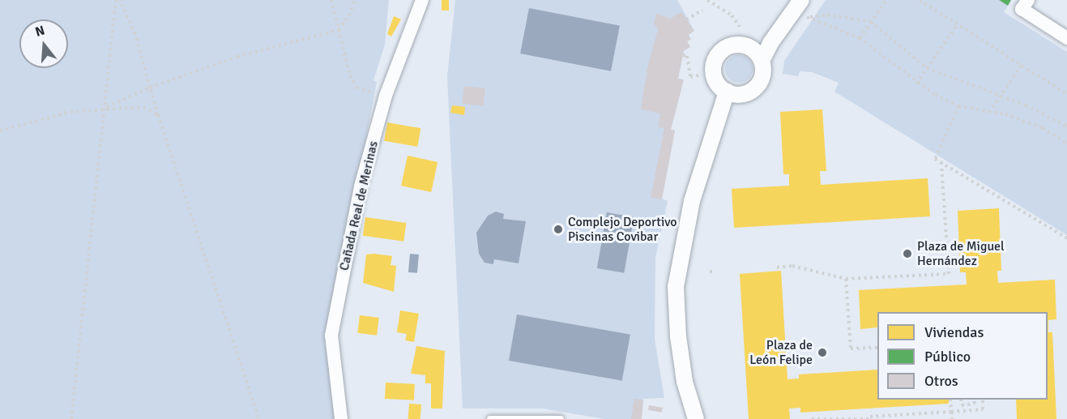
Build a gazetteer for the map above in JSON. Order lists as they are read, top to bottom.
{
  "streets": {
    "street": ["Cañada Real de Merinas"]
  },
  "places": ["Complejo Deportivo Piscinas Covibar", "Plaza de Miguel Hernández", "Plaza de León Felipe"],
  "legend": ["Viviendas", "Público", "Otros"],
  "north": "top"
}
